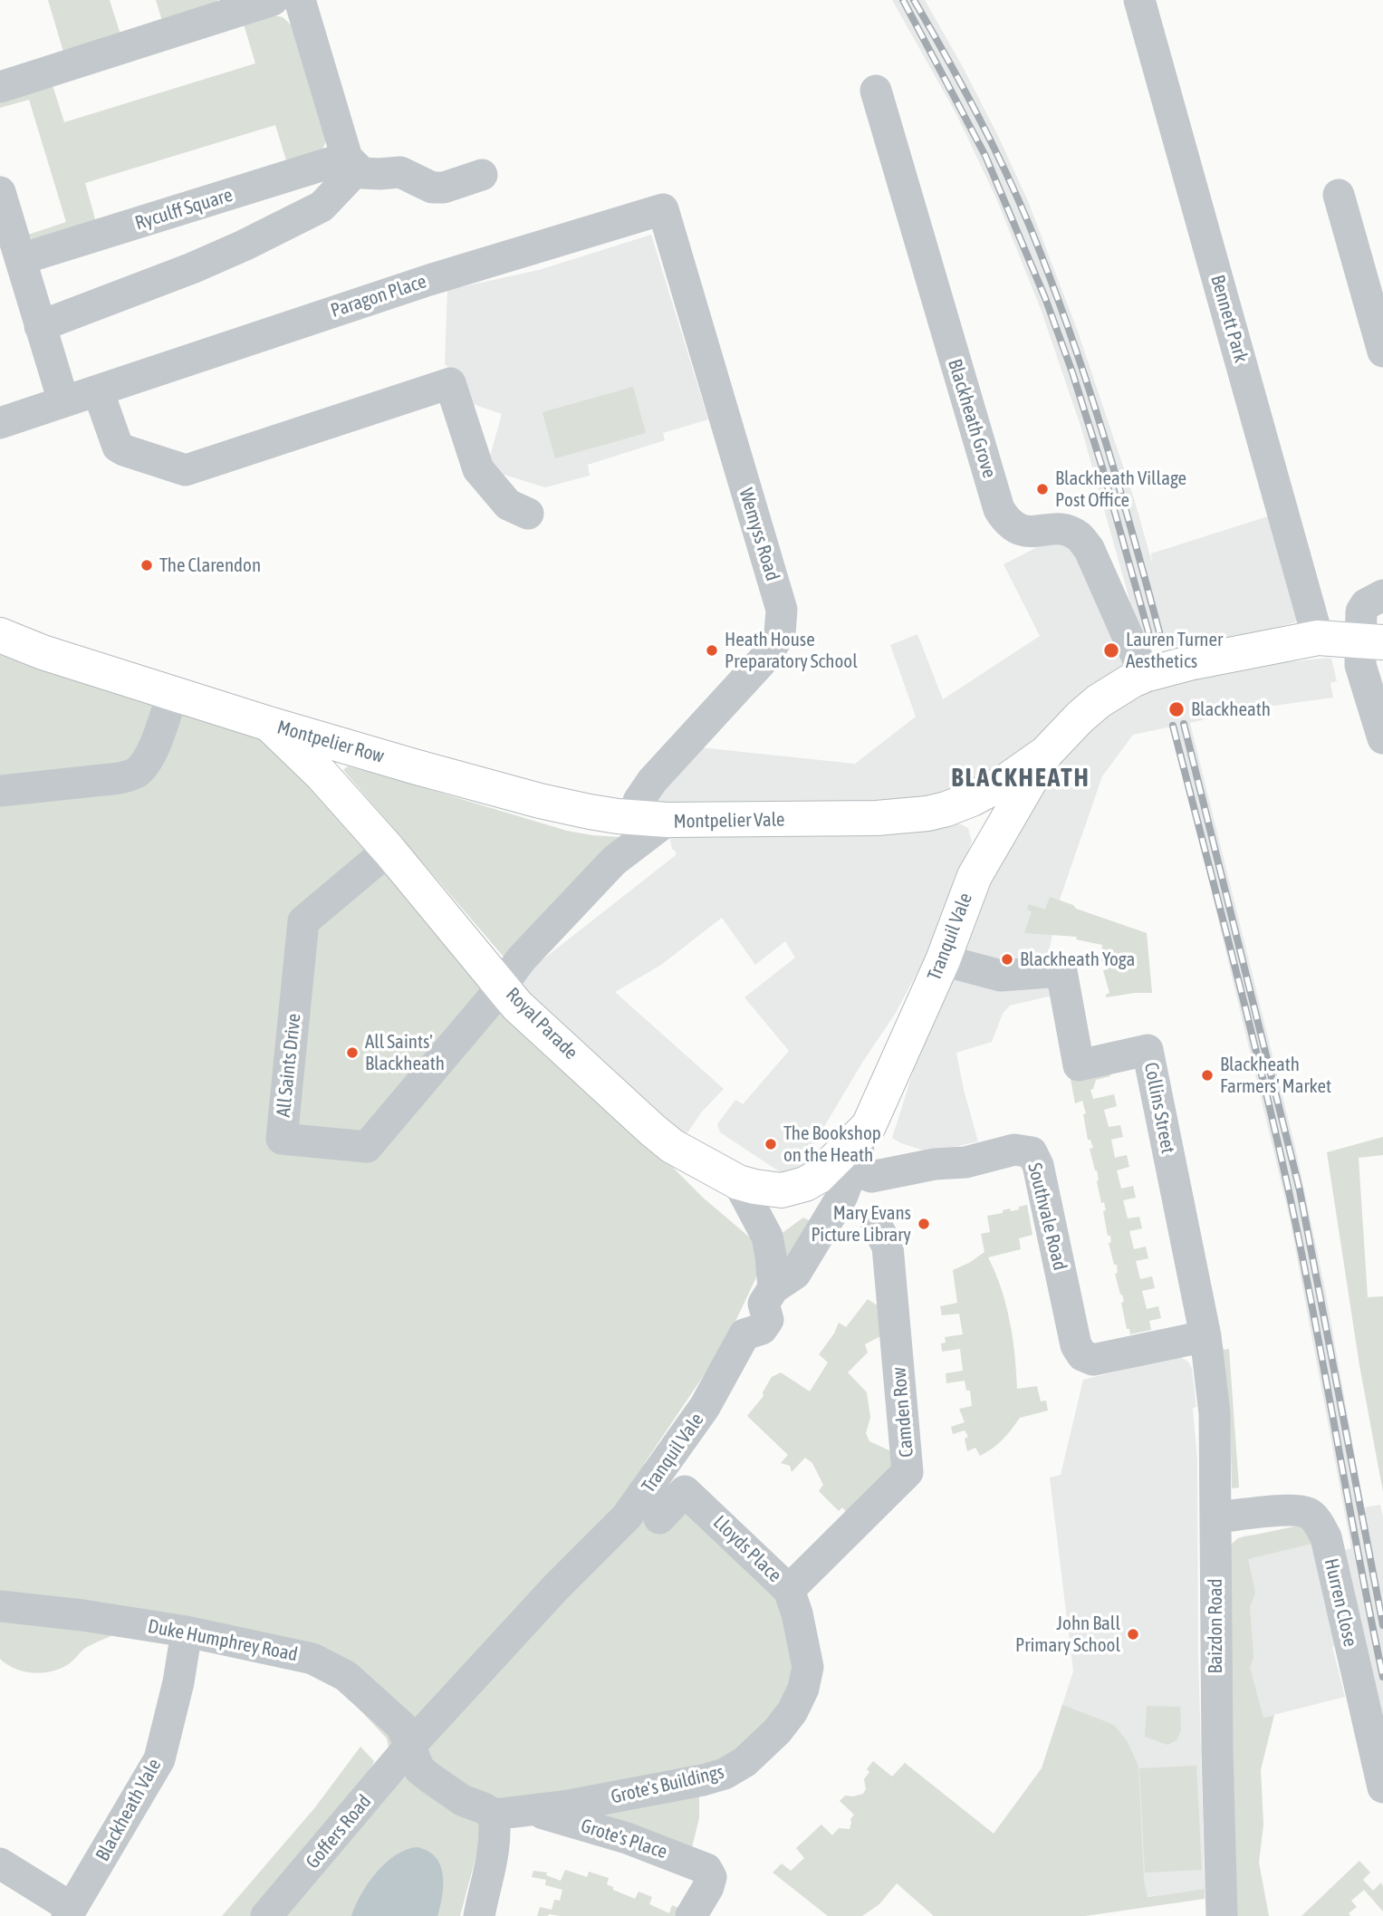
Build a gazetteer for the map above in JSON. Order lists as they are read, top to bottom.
{
  "streets": {
    "main road": [
      "Montpelier Row",
      "Montpelier Vale",
      "Tranquil Vale",
      "Royal Parade"
    ],
    "street": [
      "Ryculff Square",
      "Paragon Place",
      "Bennett Park",
      "Blackheath Grove",
      "Wemyss Road",
      "All Saints Drive",
      "Collins Street",
      "Southvale Road",
      "Camden Row",
      "Lloyds Place",
      "Hurren Close",
      "Baizdon Road",
      "Duke Humphrey Road",
      "Grote's Buildings",
      "Blackheath Vale",
      "Goffers Road",
      "Grote's Place"
    ]
  },
  "crossings": [
    ["Paragon Place", "Wemyss Road"],
    ["Bennett Park", "Tranquil Vale"],
    ["Blackheath Grove", "Tranquil Vale"],
    ["Wemyss Road", "Montpelier Row"],
    ["Wemyss Road", "Montpelier Vale"],
    ["Montpelier Row", "Montpelier Vale"],
    ["Montpelier Row", "Royal Parade"],
    ["Montpelier Vale", "Tranquil Vale"],
    ["Montpelier Vale", "Royal Parade"],
    ["Montpelier Vale", "All Saints Drive"],
    ["Tranquil Vale", "Royal Parade"],
    ["Tranquil Vale", "Collins Street"],
    ["Tranquil Vale", "Southvale Road"],
    ["Tranquil Vale", "Duke Humphrey Road"],
    ["Tranquil Vale", "Goffers Road"],
    ["Royal Parade", "All Saints Drive"],
    ["Collins Street", "Southvale Road"],
    ["Collins Street", "Baizdon Road"],
    ["Southvale Road", "Baizdon Road"],
    ["Camden Row", "Lloyds Place"],
    ["Lloyds Place", "Grote's Buildings"],
    ["Hurren Close", "Baizdon Road"],
    ["Duke Humphrey Road", "Grote's Buildings"],
    ["Duke Humphrey Road", "Blackheath Vale"],
    ["Duke Humphrey Road", "Goffers Road"],
    ["Grote's Buildings", "Grote's Place"]
  ],
  "districts": ["BLACKHEATH"],
  "places": [
    "Blackheath Village Post Office",
    "The Clarendon",
    "Heath House Preparatory School",
    "Lauren Turner Aesthetics",
    "Blackheath",
    "Blackheath Yoga",
    "All Saints' Blackheath",
    "Blackheath Farmers' Market",
    "The Bookshop on the Heath",
    "Mary Evans Picture Library",
    "John Ball Primary School"
  ]
}
